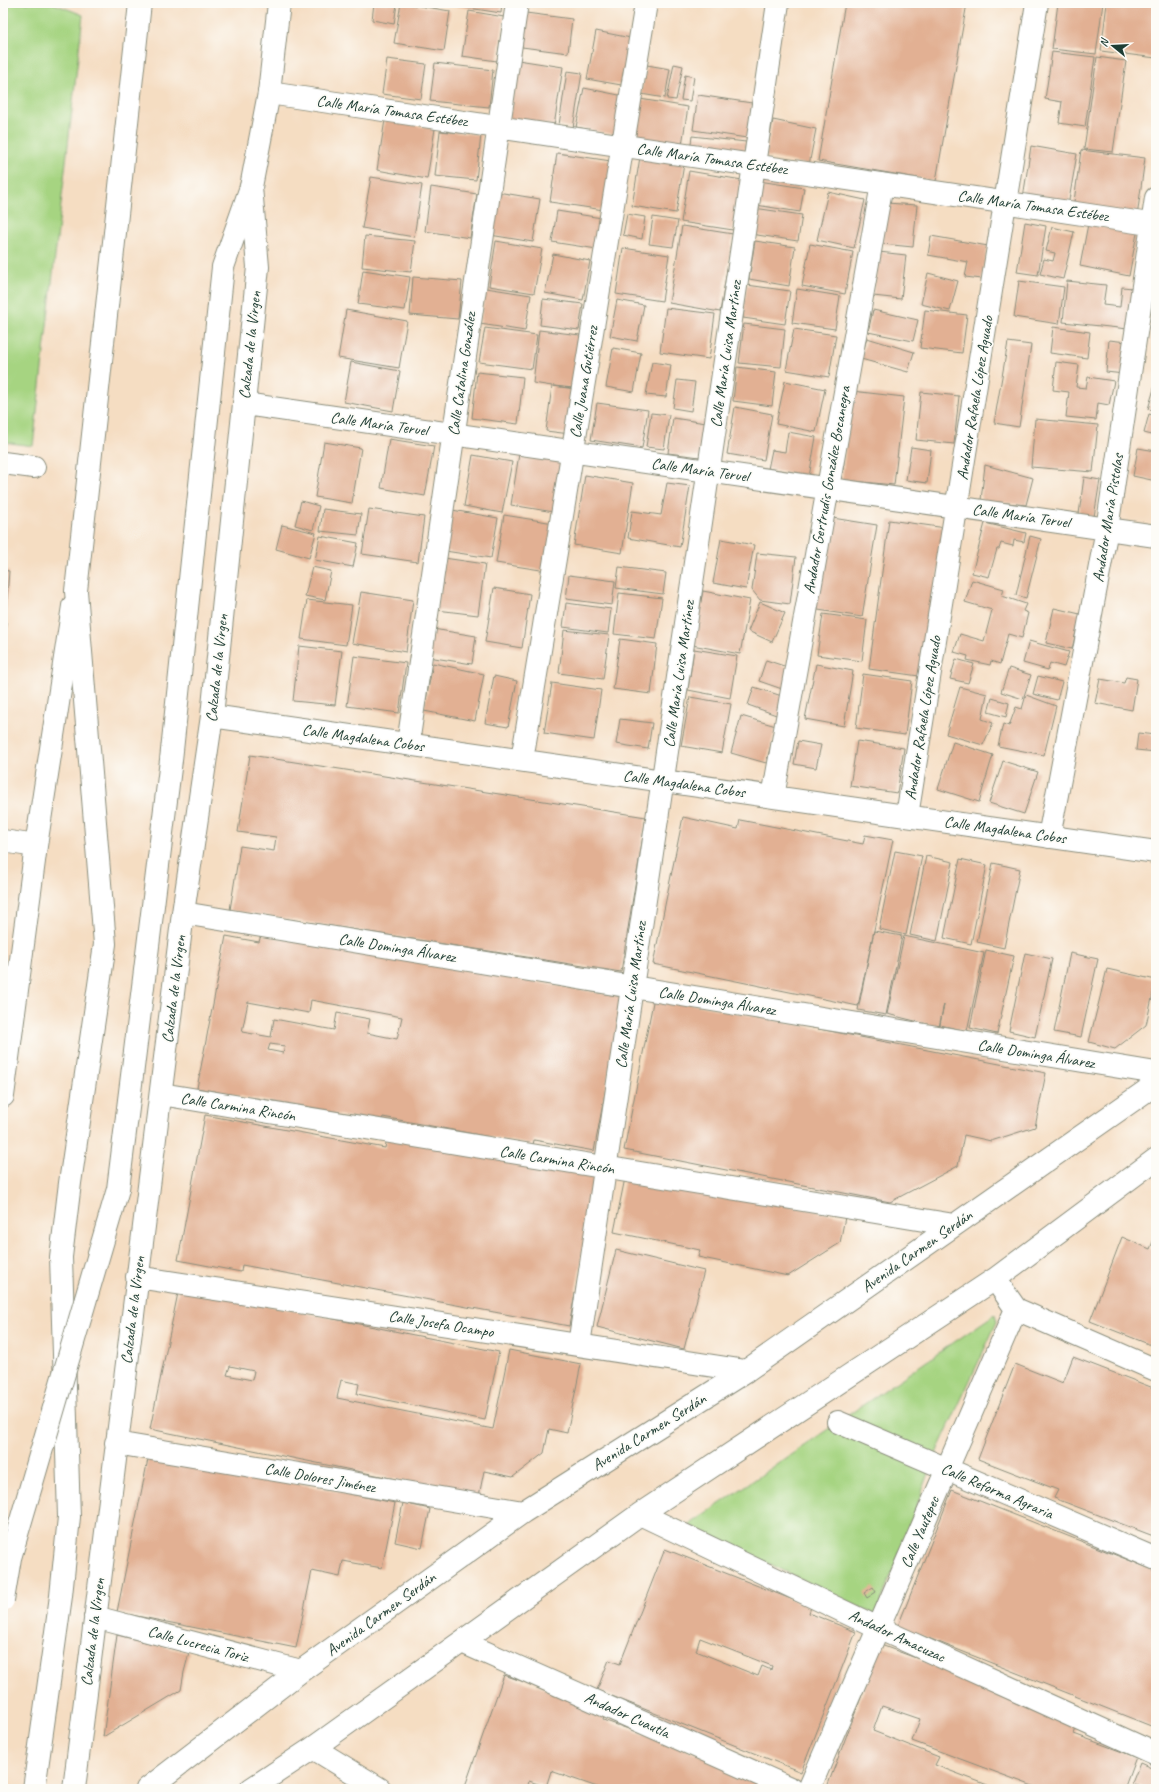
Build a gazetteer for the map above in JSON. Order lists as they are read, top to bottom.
{
  "streets": {
    "street": [
      "Calle María Tomasa Estébez",
      "Calzada de la Virgen",
      "Calle María Luisa Martínez",
      "Calle Catalina González",
      "Calle Juana Gutiérrez",
      "Andador Rafaela López Aguado",
      "Calle María Teruel",
      "Andador Gertrudis González Bocanegra",
      "Andador María Pistolas",
      "Calle Magdalena Cobos",
      "Calle Dominga Álvarez",
      "Calle Carmina Rincón",
      "Avenida Carmen Serdán",
      "Calle Josefa Ocampo",
      "Calle Dolores Jiménez",
      "Calle Reforma Agraria",
      "Calle Yautepec",
      "Andador Amacuzac",
      "Calle Lucrecia Toriz",
      "Andador Cuautla"
    ]
  },
  "crossings": [
    ["Calle María Tomasa Estébez", "Calzada de la Virgen"],
    ["Calle María Tomasa Estébez", "Calle María Luisa Martínez"],
    ["Calle María Tomasa Estébez", "Calle Catalina González"],
    ["Calle María Tomasa Estébez", "Calle Juana Gutiérrez"],
    ["Calle María Tomasa Estébez", "Andador Rafaela López Aguado"],
    ["Calle María Tomasa Estébez", "Andador Gertrudis González Bocanegra"],
    ["Calle María Tomasa Estébez", "Andador María Pistolas"],
    ["Calzada de la Virgen", "Calle María Teruel"],
    ["Calzada de la Virgen", "Calle Magdalena Cobos"],
    ["Calzada de la Virgen", "Calle Dominga Álvarez"],
    ["Calzada de la Virgen", "Calle Carmina Rincón"],
    ["Calzada de la Virgen", "Calle Josefa Ocampo"],
    ["Calzada de la Virgen", "Calle Dolores Jiménez"],
    ["Calzada de la Virgen", "Calle Lucrecia Toriz"],
    ["Calle María Luisa Martínez", "Calle María Teruel"],
    ["Calle María Luisa Martínez", "Calle Magdalena Cobos"],
    ["Calle María Luisa Martínez", "Calle Dominga Álvarez"],
    ["Calle María Luisa Martínez", "Calle Carmina Rincón"],
    ["Calle María Luisa Martínez", "Calle Josefa Ocampo"],
    ["Calle Catalina González", "Calle María Teruel"],
    ["Calle Catalina González", "Calle Magdalena Cobos"],
    ["Calle Juana Gutiérrez", "Calle María Teruel"],
    ["Calle Juana Gutiérrez", "Calle Magdalena Cobos"],
    ["Andador Rafaela López Aguado", "Calle María Teruel"],
    ["Andador Rafaela López Aguado", "Calle Magdalena Cobos"],
    ["Calle María Teruel", "Andador Gertrudis González Bocanegra"],
    ["Calle María Teruel", "Andador María Pistolas"],
    ["Andador Gertrudis González Bocanegra", "Calle Magdalena Cobos"],
    ["Andador María Pistolas", "Calle Magdalena Cobos"],
    ["Calle Carmina Rincón", "Avenida Carmen Serdán"],
    ["Avenida Carmen Serdán", "Calle Josefa Ocampo"],
    ["Avenida Carmen Serdán", "Calle Dolores Jiménez"],
    ["Avenida Carmen Serdán", "Calle Lucrecia Toriz"],
    ["Calle Reforma Agraria", "Calle Yautepec"],
    ["Calle Yautepec", "Andador Amacuzac"]
  ],
  "north": "left"
}
